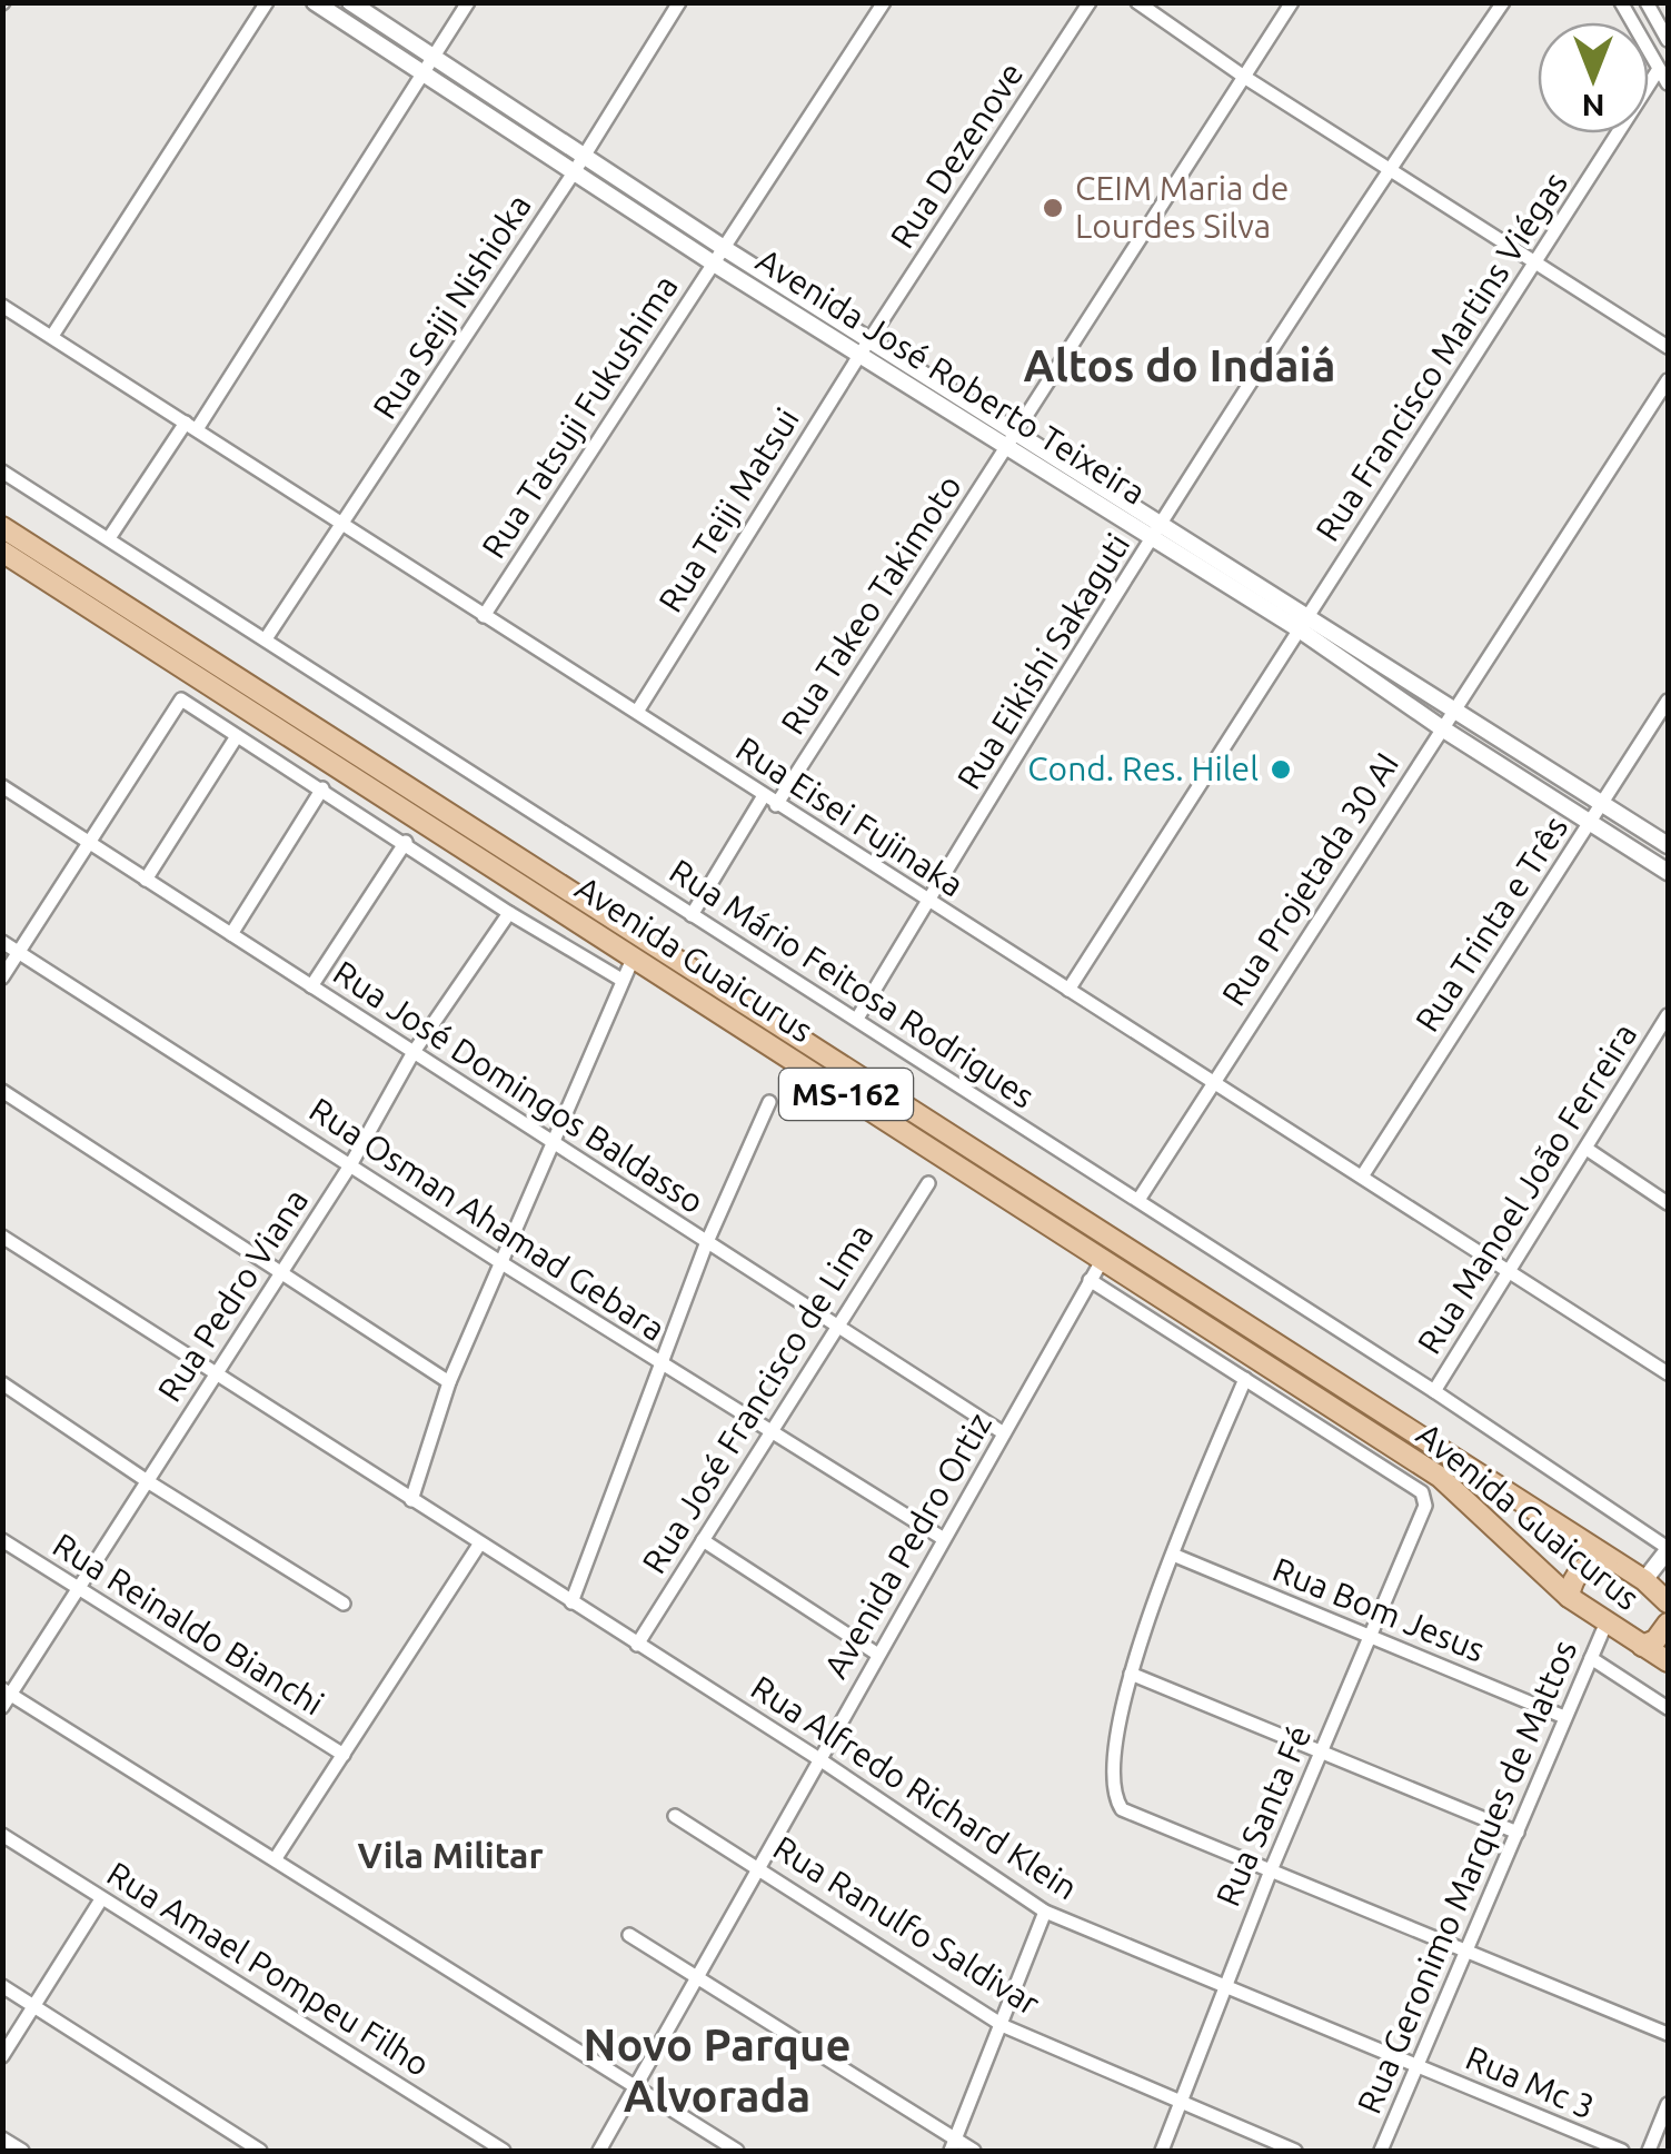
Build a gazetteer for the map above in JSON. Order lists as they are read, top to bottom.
{
  "streets": {
    "main road": ["Avenida Guaicurus", "MS-162"],
    "street": [
      "Rua Dezenove",
      "Rua Seiji Nishioka",
      "Rua Francisco Martins Viégas",
      "Avenida José Roberto Teixeira",
      "Rua Tatsuji Fukushima",
      "Rua Teiji Matsui",
      "Rua Takeo Takimoto",
      "Rua Eikishi Sakaguti",
      "Rua Eisei Fujinaka",
      "Rua Projetada 30 AI",
      "Rua Trinta e Três",
      "Rua Mário Feitosa Rodrigues",
      "Rua José Domingos Baldasso",
      "Rua Manoel João Ferreira",
      "Rua Osman Ahamad Gebara",
      "Rua Pedro Viana",
      "Rua José Francisco de Lima",
      "Avenida Pedro Ortiz",
      "Rua Bom Jesus",
      "Rua Reinaldo Bianchi",
      "Rua Alfredo Richard Klein",
      "Rua Santa Fé",
      "Rua Geronimo Marques de Mattos",
      "Rua Ranulfo Saldivar",
      "Rua Amael Pompeu Filho",
      "Rua Mc 3"
    ]
  },
  "crossings": [
    ["Rua Dezenove", "Avenida José Roberto Teixeira"],
    ["Rua Dezenove", "Rua Teiji Matsui"],
    ["Rua Seiji Nishioka", "Avenida José Roberto Teixeira"],
    ["Rua Seiji Nishioka", "Rua Eisei Fujinaka"],
    ["Rua Seiji Nishioka", "Rua Mário Feitosa Rodrigues"],
    ["Rua Francisco Martins Viégas", "Avenida José Roberto Teixeira"],
    ["Rua Francisco Martins Viégas", "Rua Eisei Fujinaka"],
    ["Avenida José Roberto Teixeira", "Rua Tatsuji Fukushima"],
    ["Avenida José Roberto Teixeira", "Rua Teiji Matsui"],
    ["Avenida José Roberto Teixeira", "Rua Takeo Takimoto"],
    ["Avenida José Roberto Teixeira", "Rua Eikishi Sakaguti"],
    ["Avenida José Roberto Teixeira", "Rua Projetada 30 AI"],
    ["Avenida José Roberto Teixeira", "Rua Trinta e Três"],
    ["Rua Tatsuji Fukushima", "Rua Eisei Fujinaka"],
    ["Rua Teiji Matsui", "Rua Eisei Fujinaka"],
    ["Rua Takeo Takimoto", "Rua Eisei Fujinaka"],
    ["Rua Eikishi Sakaguti", "Rua Eisei Fujinaka"],
    ["Rua Eikishi Sakaguti", "Rua Mário Feitosa Rodrigues"],
    ["Rua Eisei Fujinaka", "Rua Projetada 30 AI"],
    ["Rua Eisei Fujinaka", "Rua Trinta e Três"],
    ["Rua Eisei Fujinaka", "Rua Manoel João Ferreira"],
    ["Rua Projetada 30 AI", "Rua Mário Feitosa Rodrigues"],
    ["Avenida Guaicurus", "Avenida Pedro Ortiz"],
    ["Avenida Guaicurus", "Rua Geronimo Marques de Mattos"],
    ["Rua Mário Feitosa Rodrigues", "Rua Manoel João Ferreira"],
    ["Rua José Domingos Baldasso", "Rua Pedro Viana"],
    ["Rua José Domingos Baldasso", "Rua José Francisco de Lima"],
    ["Rua José Domingos Baldasso", "Avenida Pedro Ortiz"],
    ["Rua Osman Ahamad Gebara", "Rua Pedro Viana"],
    ["Rua Osman Ahamad Gebara", "Rua José Francisco de Lima"],
    ["Rua Osman Ahamad Gebara", "Avenida Pedro Ortiz"],
    ["Rua Pedro Viana", "Rua Reinaldo Bianchi"],
    ["Rua Pedro Viana", "Rua Alfredo Richard Klein"],
    ["Rua José Francisco de Lima", "Rua Alfredo Richard Klein"],
    ["Avenida Pedro Ortiz", "Rua Alfredo Richard Klein"],
    ["Avenida Pedro Ortiz", "Rua Ranulfo Saldivar"],
    ["Rua Bom Jesus", "Rua Santa Fé"],
    ["Rua Bom Jesus", "Rua Geronimo Marques de Mattos"],
    ["Rua Alfredo Richard Klein", "Rua Santa Fé"],
    ["Rua Alfredo Richard Klein", "Rua Geronimo Marques de Mattos"],
    ["Rua Alfredo Richard Klein", "Rua Mc 3"],
    ["Rua Santa Fé", "Rua Ranulfo Saldivar"],
    ["Rua Geronimo Marques de Mattos", "Rua Mc 3"]
  ],
  "districts": ["Altos do Indaiá", "Vila Militar", "Novo Parque Alvorada"],
  "places": ["CEIM Maria de Lourdes Silva", "Cond. Res. Hilel"],
  "north": "bottom"
}
